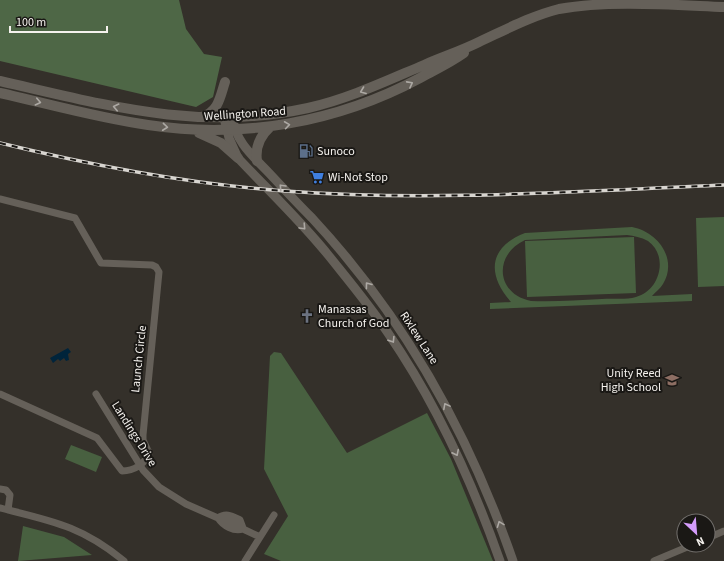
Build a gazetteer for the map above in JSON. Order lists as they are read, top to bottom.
{
  "streets": {
    "main road": ["Wellington Road"],
    "street": ["Rixlew Lane", "Launch Circle", "Landings Drive"]
  },
  "crossings": [
    ["Wellington Road", "Rixlew Lane"],
    ["Launch Circle", "Landings Drive"]
  ],
  "places": {
    "fuel station": ["Sunoco"],
    "supermarket": ["Wi-Not Stop"],
    "church": ["Manassas Church of God"],
    "school or university": ["Unity Reed High School"]
  },
  "scale_bar": "100 m",
  "north": "bottom right"
}
